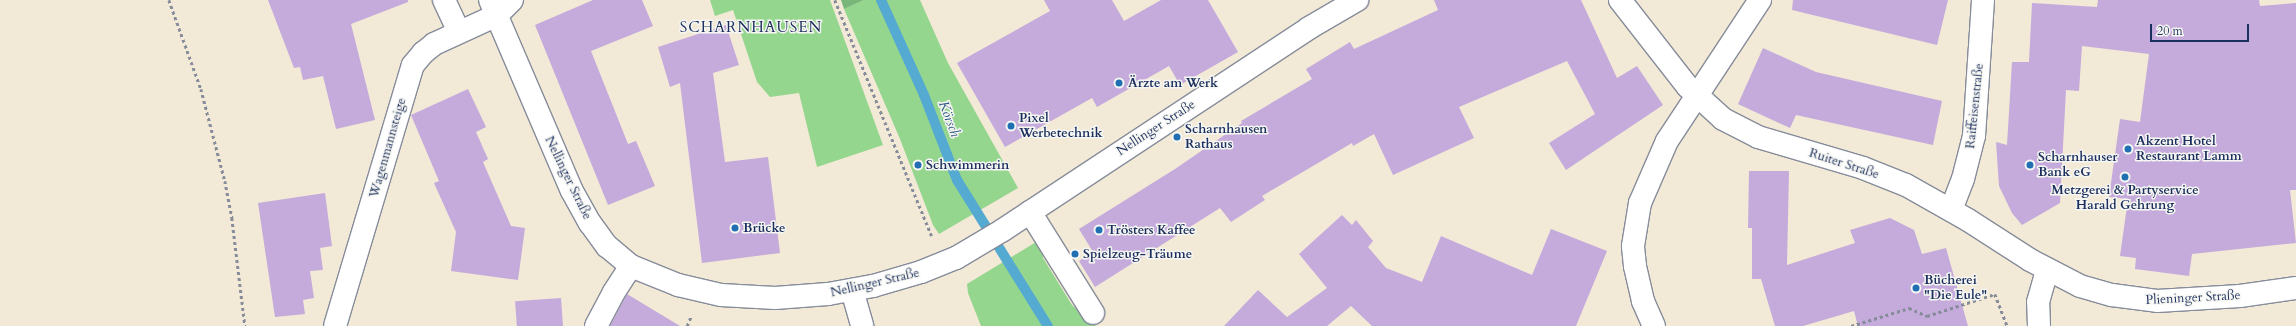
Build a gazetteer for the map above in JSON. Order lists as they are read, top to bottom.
{
  "streets": {
    "main road": [
      "Raiffeisenstraße",
      "Nellinger Straße",
      "Wagenmannsteige",
      "Ruiter Straße",
      "Plieninger Straße"
    ]
  },
  "crossings": [
    ["Raiffeisenstraße", "Ruiter Straße"],
    ["Nellinger Straße", "Wagenmannsteige"],
    ["Ruiter Straße", "Plieninger Straße"]
  ],
  "districts": ["SCHARNHAUSEN"],
  "water": ["Körsch"],
  "places": [
    "Ärzte am Werk",
    "Pixel Werbetechnik",
    "Scharnhausen Rathaus",
    "Akzent Hotel Restaurant Lamm",
    "Schwimmerin",
    "Scharnhauser Bank eG",
    "Metzgerei & Partyservice Harald Gehrung",
    "Brücke",
    "Trösters Kaffee",
    "Spielzeug-Träume",
    "Bücherei \"Die Eule\""
  ],
  "scale_bar": "20 m"
}
